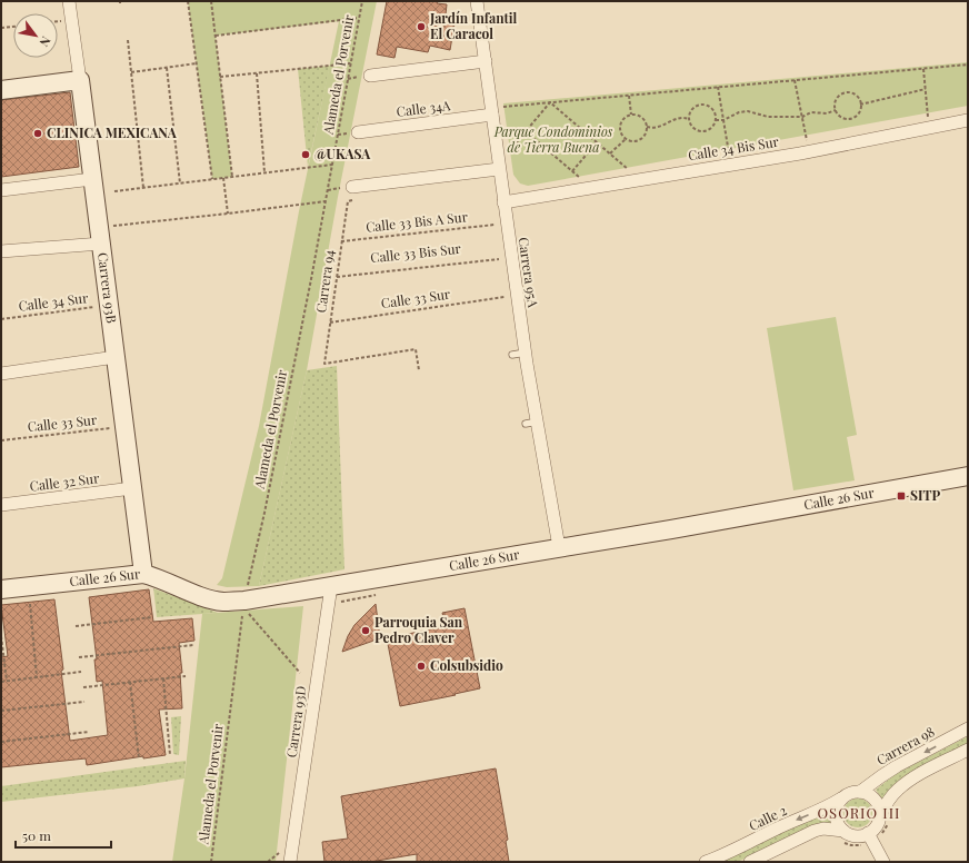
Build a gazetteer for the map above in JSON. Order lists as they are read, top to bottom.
{
  "streets": {
    "street": [
      "Calle 34A",
      "Calle 34 Bis Sur",
      "Carrera 95A",
      "Carrera 93B",
      "Calle 32 Sur",
      "Calle 26 Sur",
      "Carrera 93D",
      "Carrera 98",
      "Calle 2"
    ],
    "path": [
      "Alameda el Porvenir",
      "Calle 33 Bis A Sur",
      "Calle 33 Bis Sur",
      "Carrera 94",
      "Calle 33 Sur",
      "Calle 34 Sur"
    ]
  },
  "crossings": [
    ["Alameda el Porvenir", "Calle 26 Sur"],
    ["Calle 34A", "Carrera 95A"],
    ["Calle 34 Bis Sur", "Carrera 95A"],
    ["Calle 33 Bis A Sur", "Carrera 94"],
    ["Calle 33 Bis Sur", "Carrera 94"],
    ["Carrera 95A", "Calle 26 Sur"],
    ["Carrera 94", "Calle 33 Sur"],
    ["Carrera 93B", "Calle 33 Sur"],
    ["Carrera 93B", "Calle 34 Sur"],
    ["Carrera 93B", "Calle 32 Sur"],
    ["Carrera 93B", "Calle 26 Sur"],
    ["Calle 26 Sur", "Carrera 93D"],
    ["Carrera 98", "Calle 2"]
  ],
  "districts": ["OSORIO III"],
  "parks": ["Parque Condominios de Tierra Buena"],
  "places": {
    "other": [
      "Jardín Infantil El Caracol",
      "CLINICA MEXICANA",
      "@UKASA",
      "Parroquia San Pedro Claver",
      "Colsubsidio"
    ],
    "transit": ["SITP"]
  },
  "scale_bar": "50 m",
  "north": "bottom right"
}
